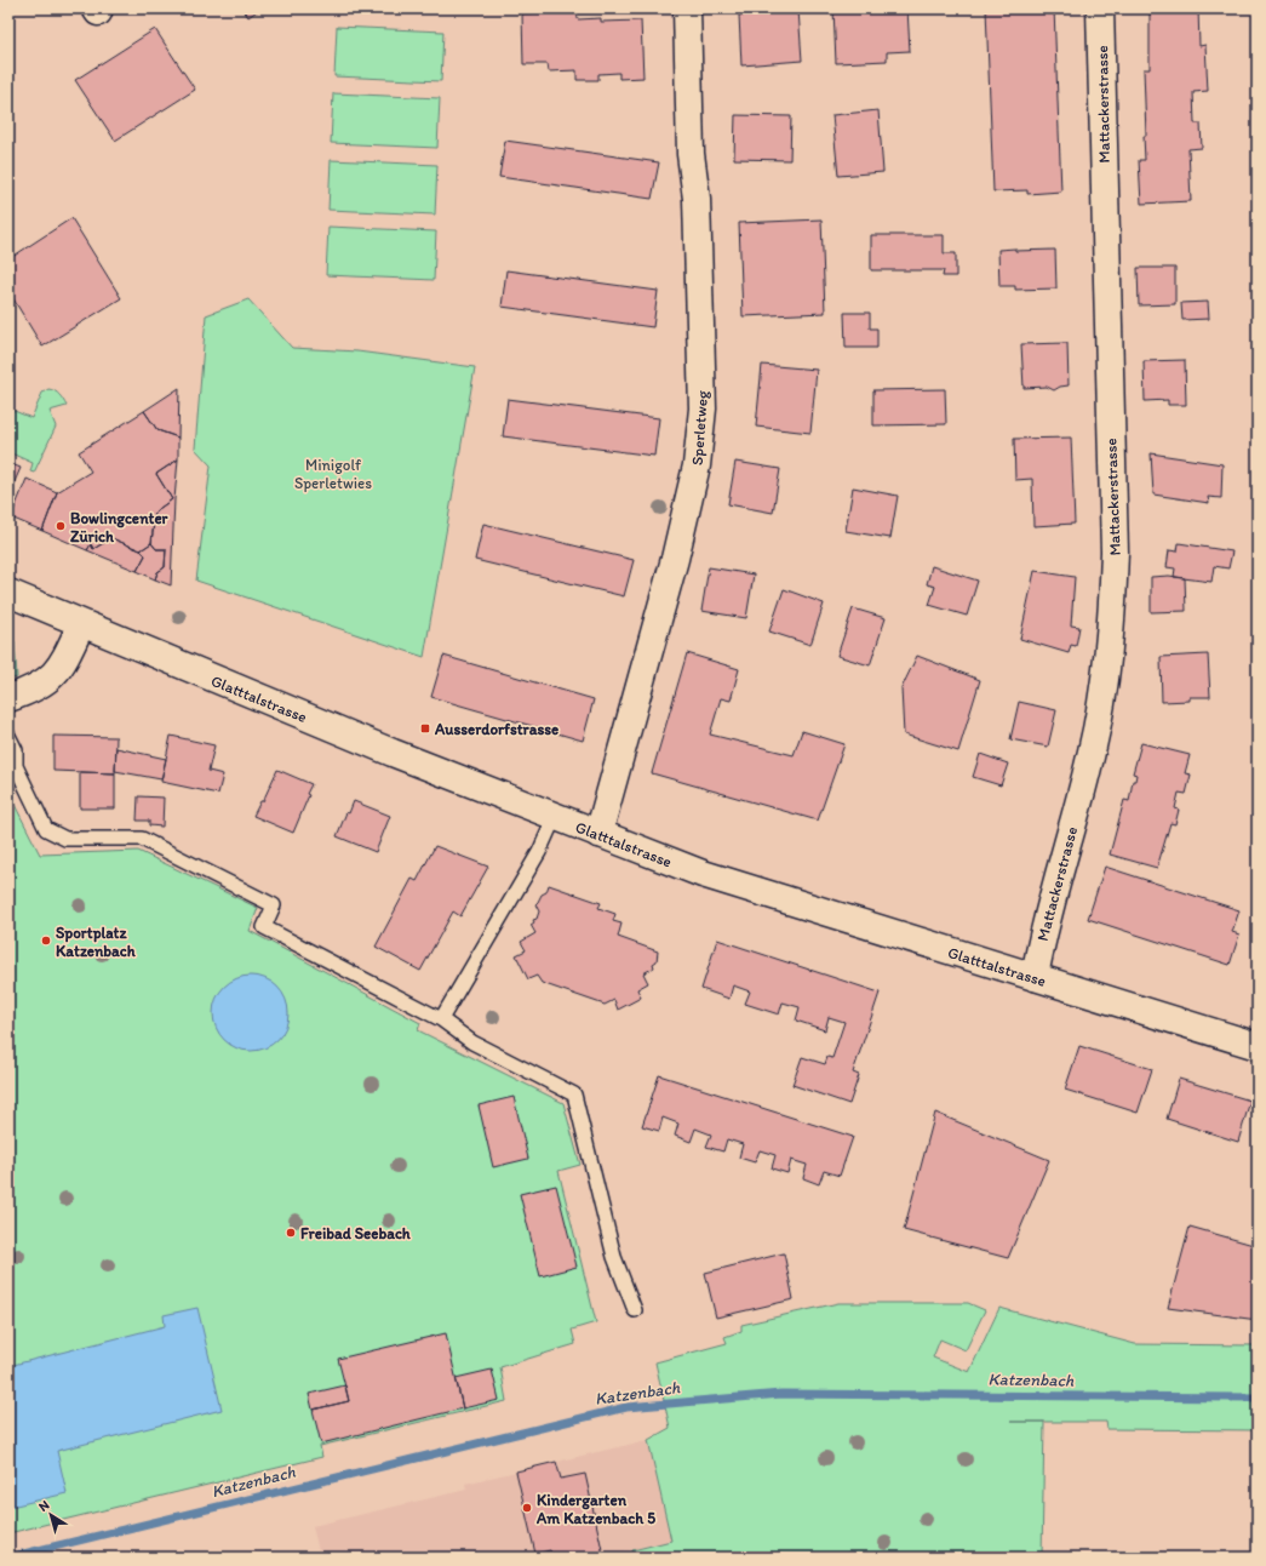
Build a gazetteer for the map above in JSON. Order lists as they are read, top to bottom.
{
  "streets": {
    "street": ["Mattackerstrasse", "Sperletweg", "Glatttalstrasse"]
  },
  "crossings": [
    ["Mattackerstrasse", "Glatttalstrasse"],
    ["Sperletweg", "Glatttalstrasse"]
  ],
  "water": ["Katzenbach"],
  "parks": ["Minigolf Sperletwies"],
  "places": {
    "other": [
      "Bowlingcenter Zürich",
      "Sportplatz Katzenbach",
      "Freibad Seebach",
      "Kindergarten Am Katzenbach 5"
    ],
    "transit": ["Ausserdorfstrasse"]
  },
  "north": "top left"
}
